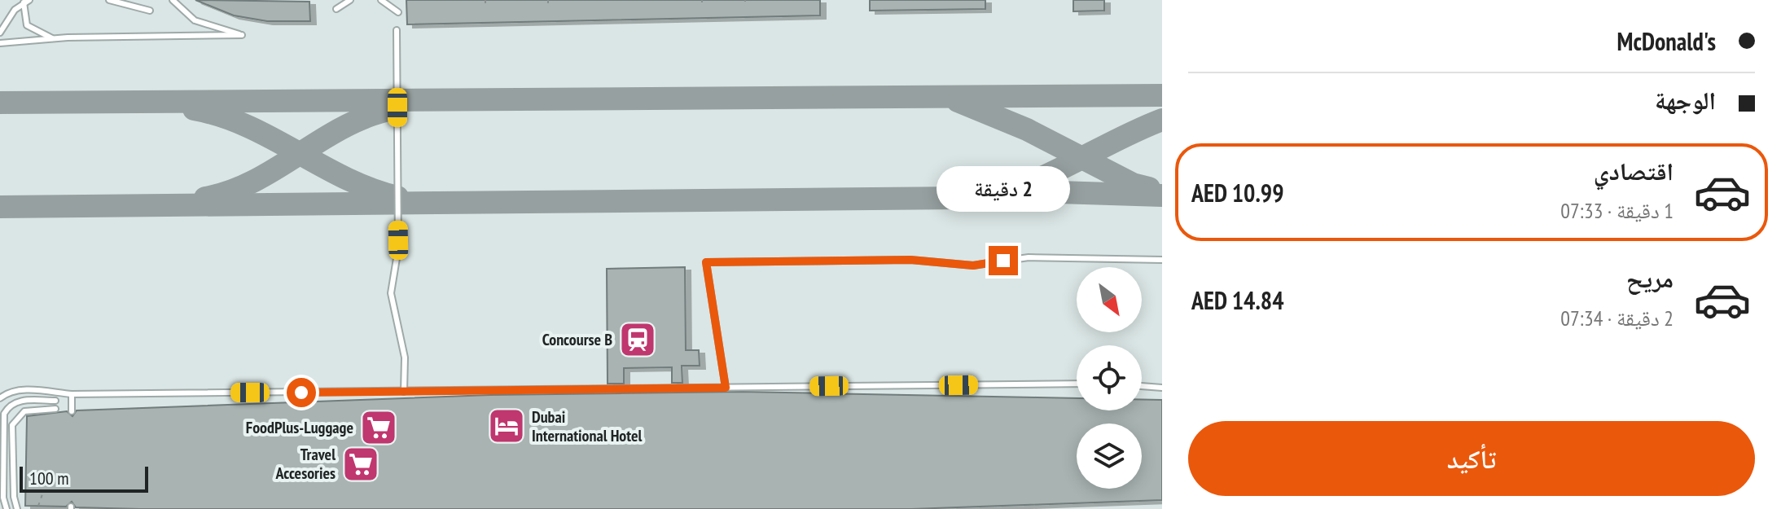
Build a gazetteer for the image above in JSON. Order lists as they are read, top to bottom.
{
  "places": {
    "station": ["Concourse B"],
    "hotel": ["Dubai International Hotel"],
    "supermarket": ["FoodPlus-Luggage", "Travel Accesories"]
  },
  "scale_bar": "100 m",
  "north": "bottom right",
  "page": {
    "banner": ["McDonald's", "الوجهة"],
    "list": [
      {
        "name": "اقتصادي",
        "note": "1 دقيقة · 07:33",
        "value": "AED 10.99"
      },
      {
        "name": "مريح",
        "note": "2 دقيقة · 07:34",
        "value": "AED 14.84"
      }
    ],
    "bubble": "2 دقيقة",
    "buttons": "تأكيد",
    "scale": "100 m"
  }
}
